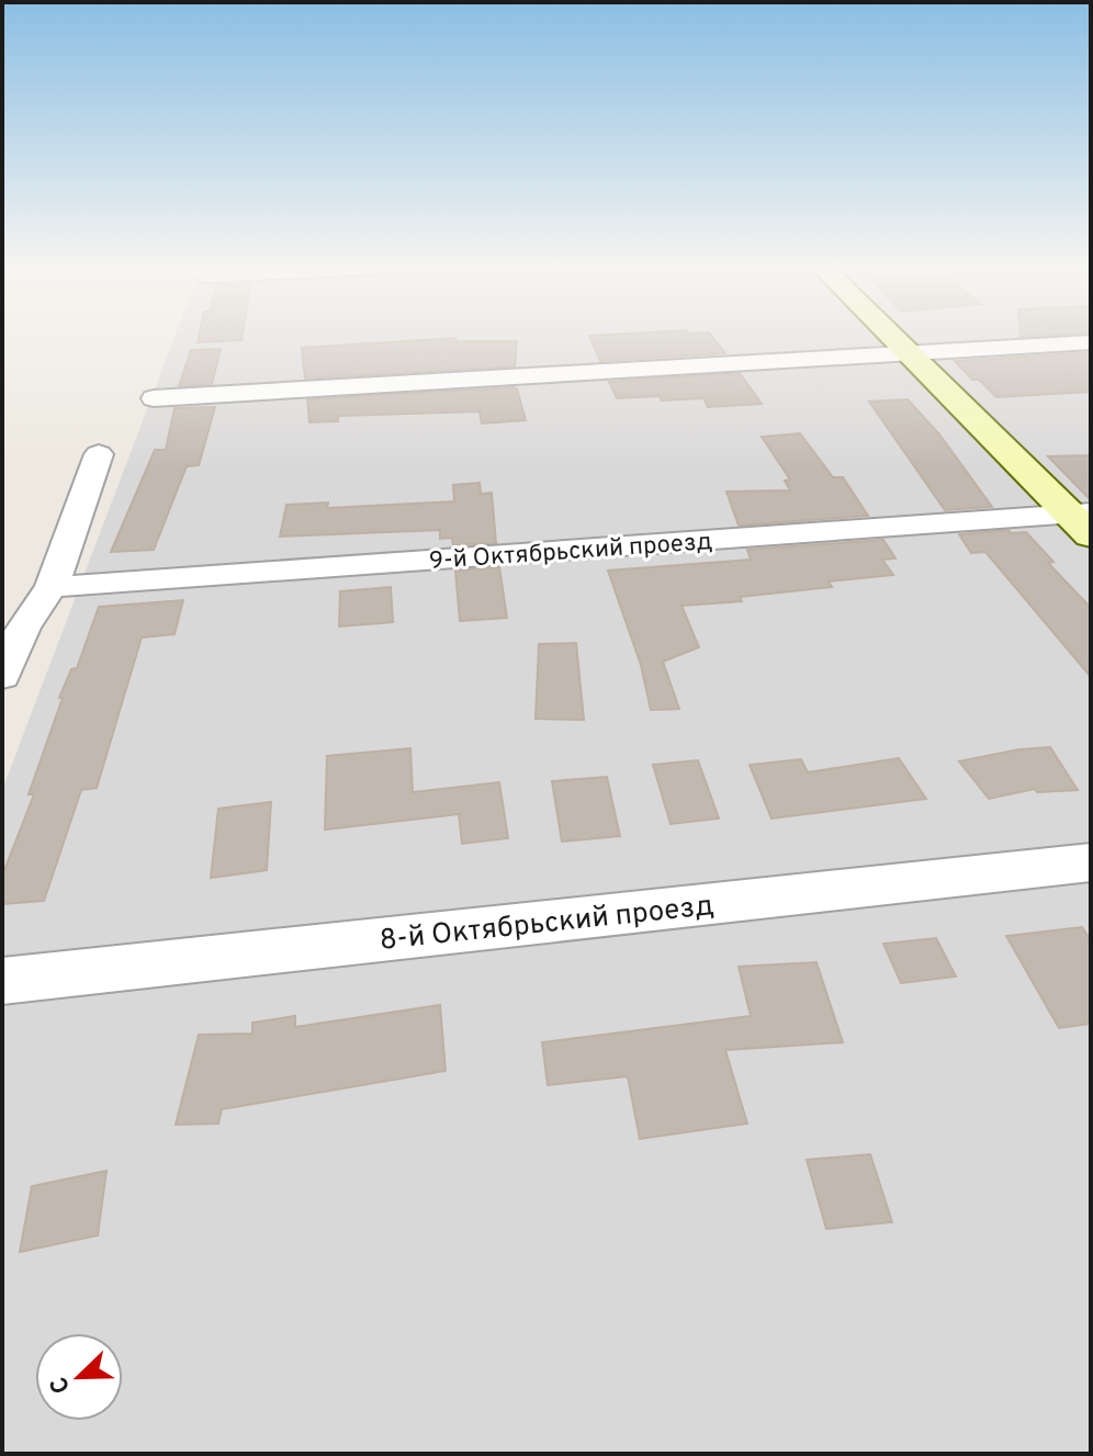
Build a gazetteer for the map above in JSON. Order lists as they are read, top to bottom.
{
  "streets": {
    "street": ["9-й Октябрьский проезд", "8-й Октябрьский проезд"]
  },
  "north": "bottom left"
}
